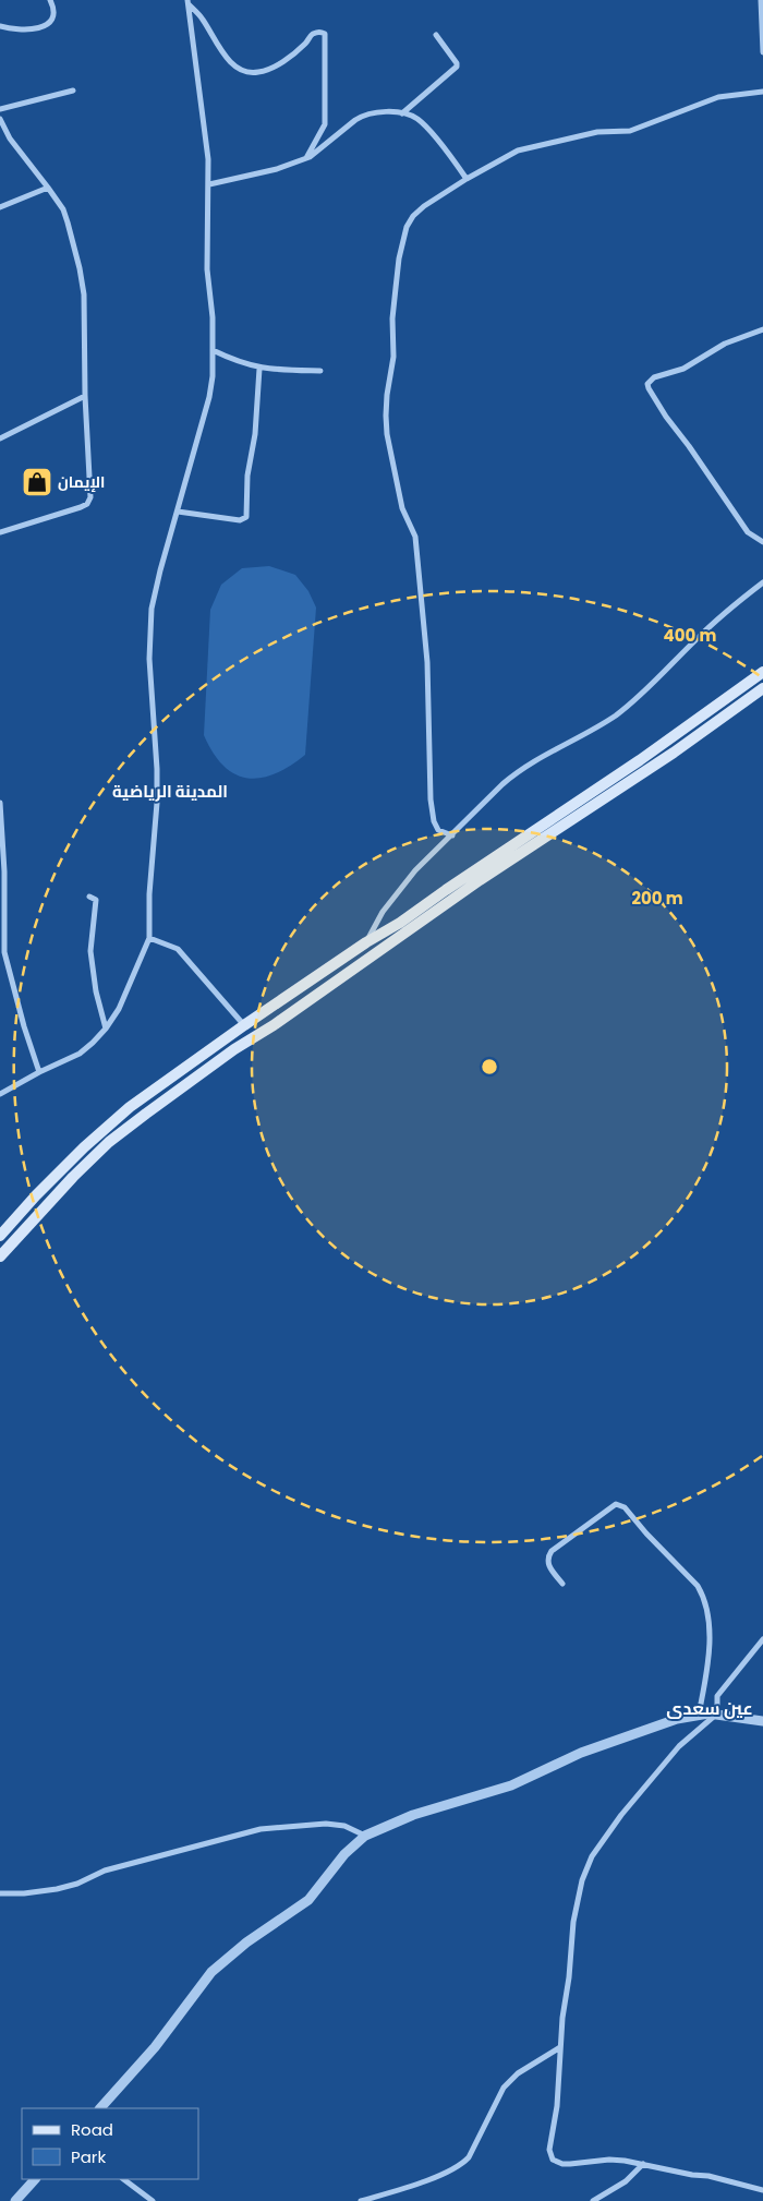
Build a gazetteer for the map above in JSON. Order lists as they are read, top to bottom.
{
  "districts": ["المدينة الرياضية", "عين سعدى"],
  "places": {
    "shop": ["الإيمان"]
  },
  "legend": ["Road", "Park"],
  "rings": ["400 m", "200 m"]
}
